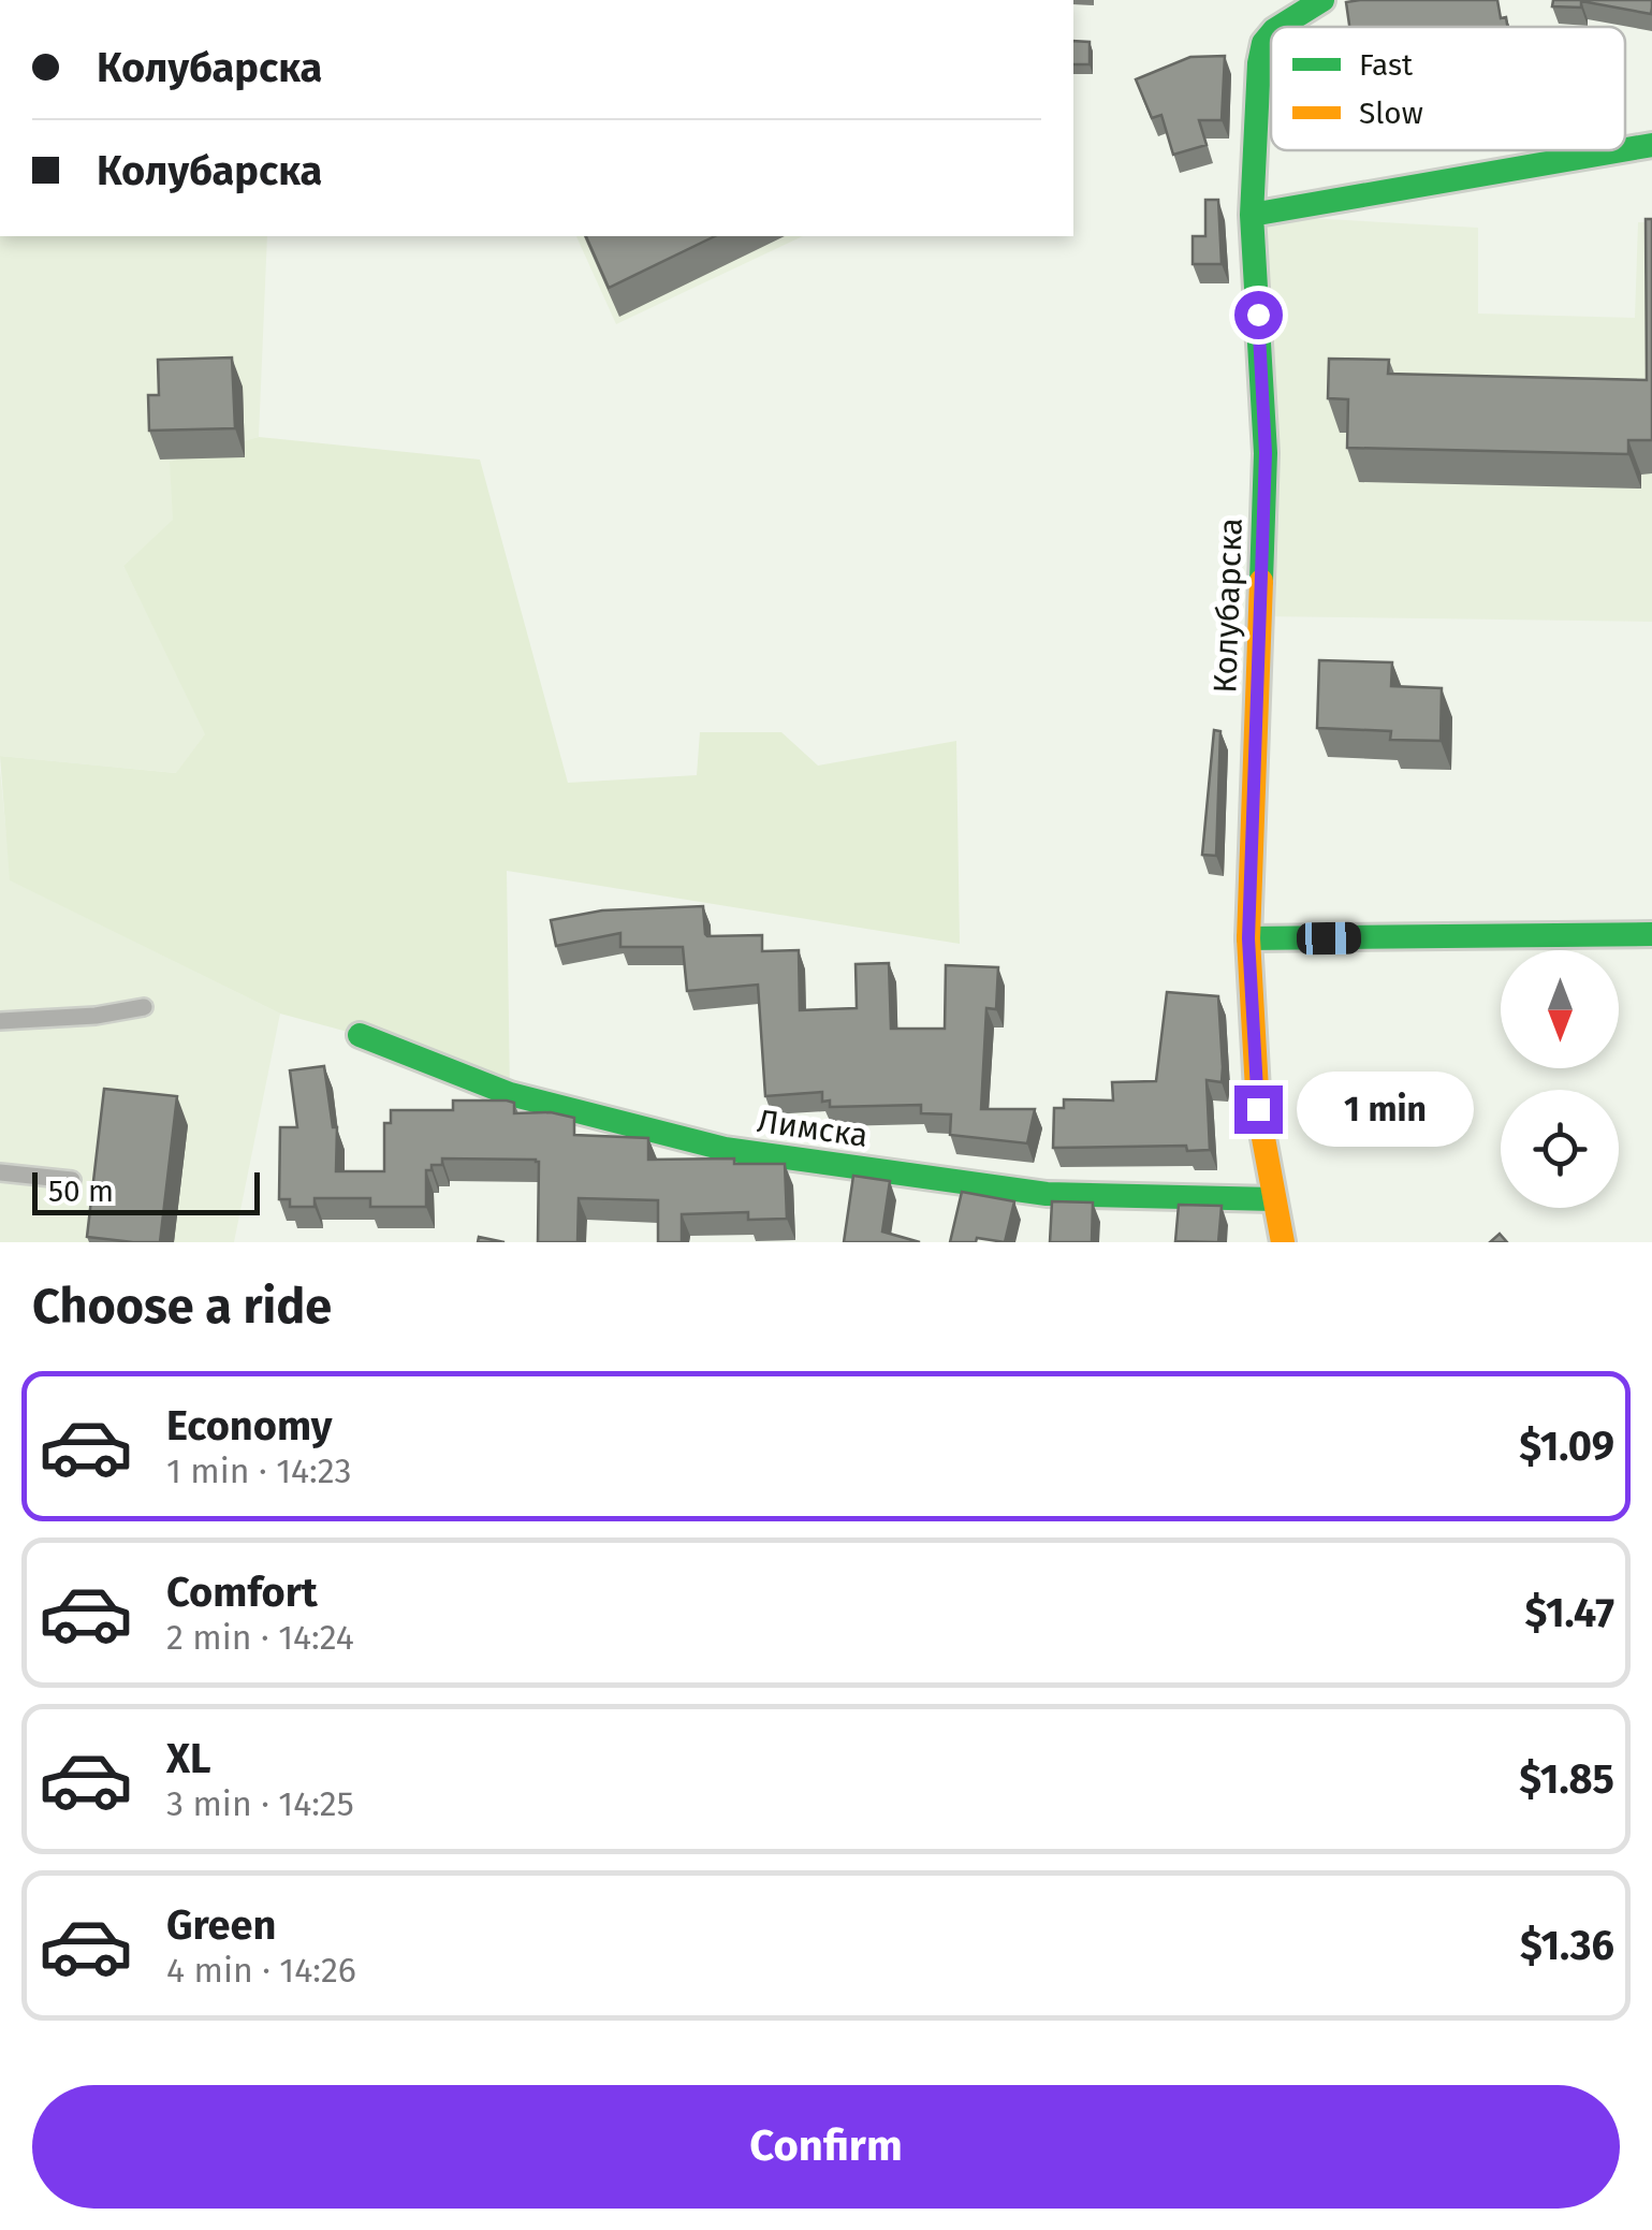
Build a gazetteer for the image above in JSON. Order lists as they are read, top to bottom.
{
  "streets": {
    "street": ["Колубарска", "Лимска"]
  },
  "crossings": [
    ["Колубарска", "Лимска"]
  ],
  "legend": ["Fast", "Slow"],
  "scale_bar": "50 m",
  "north": "bottom",
  "page": {
    "banner": ["Колубарска", "Колубарска"],
    "bubble": "1 min",
    "scale": "50 m",
    "heading": "Choose a ride",
    "list": [
      {
        "name": "Economy",
        "note": "1 min · 14:23",
        "value": "$1.09"
      },
      {
        "name": "Comfort",
        "note": "2 min · 14:24",
        "value": "$1.47"
      },
      {
        "name": "XL",
        "note": "3 min · 14:25",
        "value": "$1.85"
      },
      {
        "name": "Green",
        "note": "4 min · 14:26",
        "value": "$1.36"
      }
    ],
    "buttons": "Confirm"
  }
}
